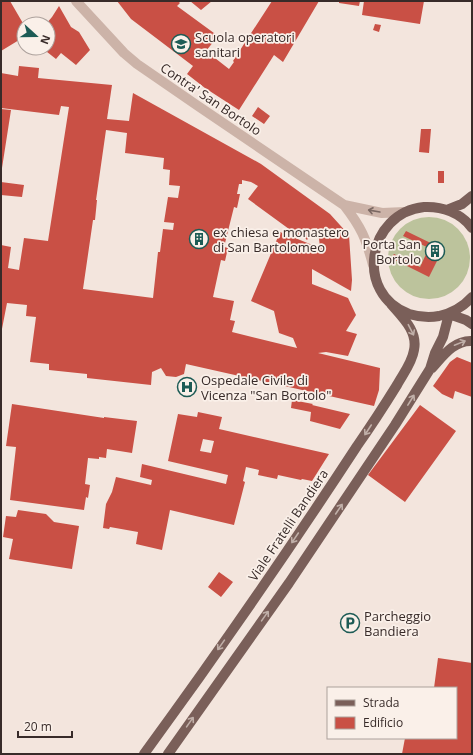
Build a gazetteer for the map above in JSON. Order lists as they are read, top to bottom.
{
  "streets": {
    "main road": ["Viale Fratelli Bandiera"],
    "street": ["Contra' San Bortolo"]
  },
  "crossings": [
    ["Contra' San Bortolo", "Viale Fratelli Bandiera"]
  ],
  "places": {
    "school or university": ["Scuola operatori sanitari"],
    "building": ["ex chiesa e monastero di San Bartolomeo", "Porta San Bortolo"],
    "hospital": ["Ospedale Civile di Vicenza \"San Bortolo\""],
    "parking": ["Parcheggio Bandiera"]
  },
  "legend": ["Strada", "Edificio"],
  "scale_bar": "20 m",
  "north": "right"
}
